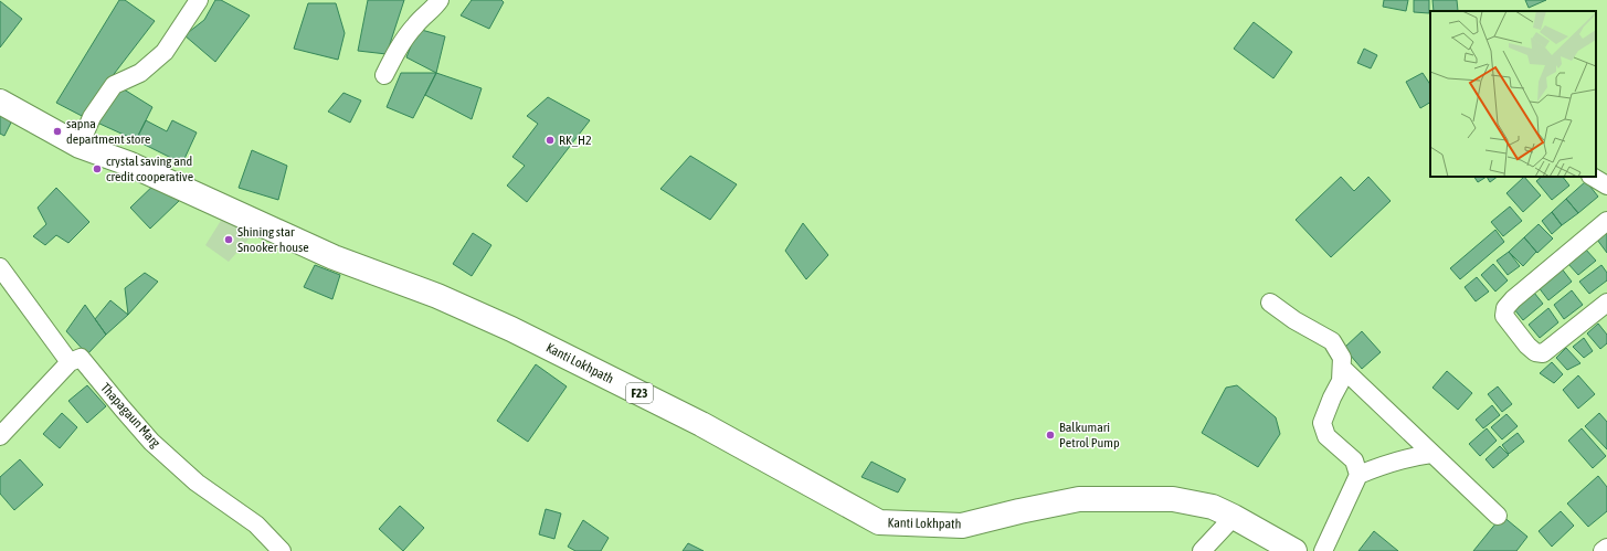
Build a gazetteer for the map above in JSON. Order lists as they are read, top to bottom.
{
  "streets": {
    "main road": ["Kanti Lokhpath", "F23"],
    "street": ["Thapagaun Marg"]
  },
  "places": [
    "sapna department store",
    "RK_H2",
    "crystal saving and credit cooperative",
    "Shining star Snooker house",
    "Balkumari Petrol Pump"
  ]
}
